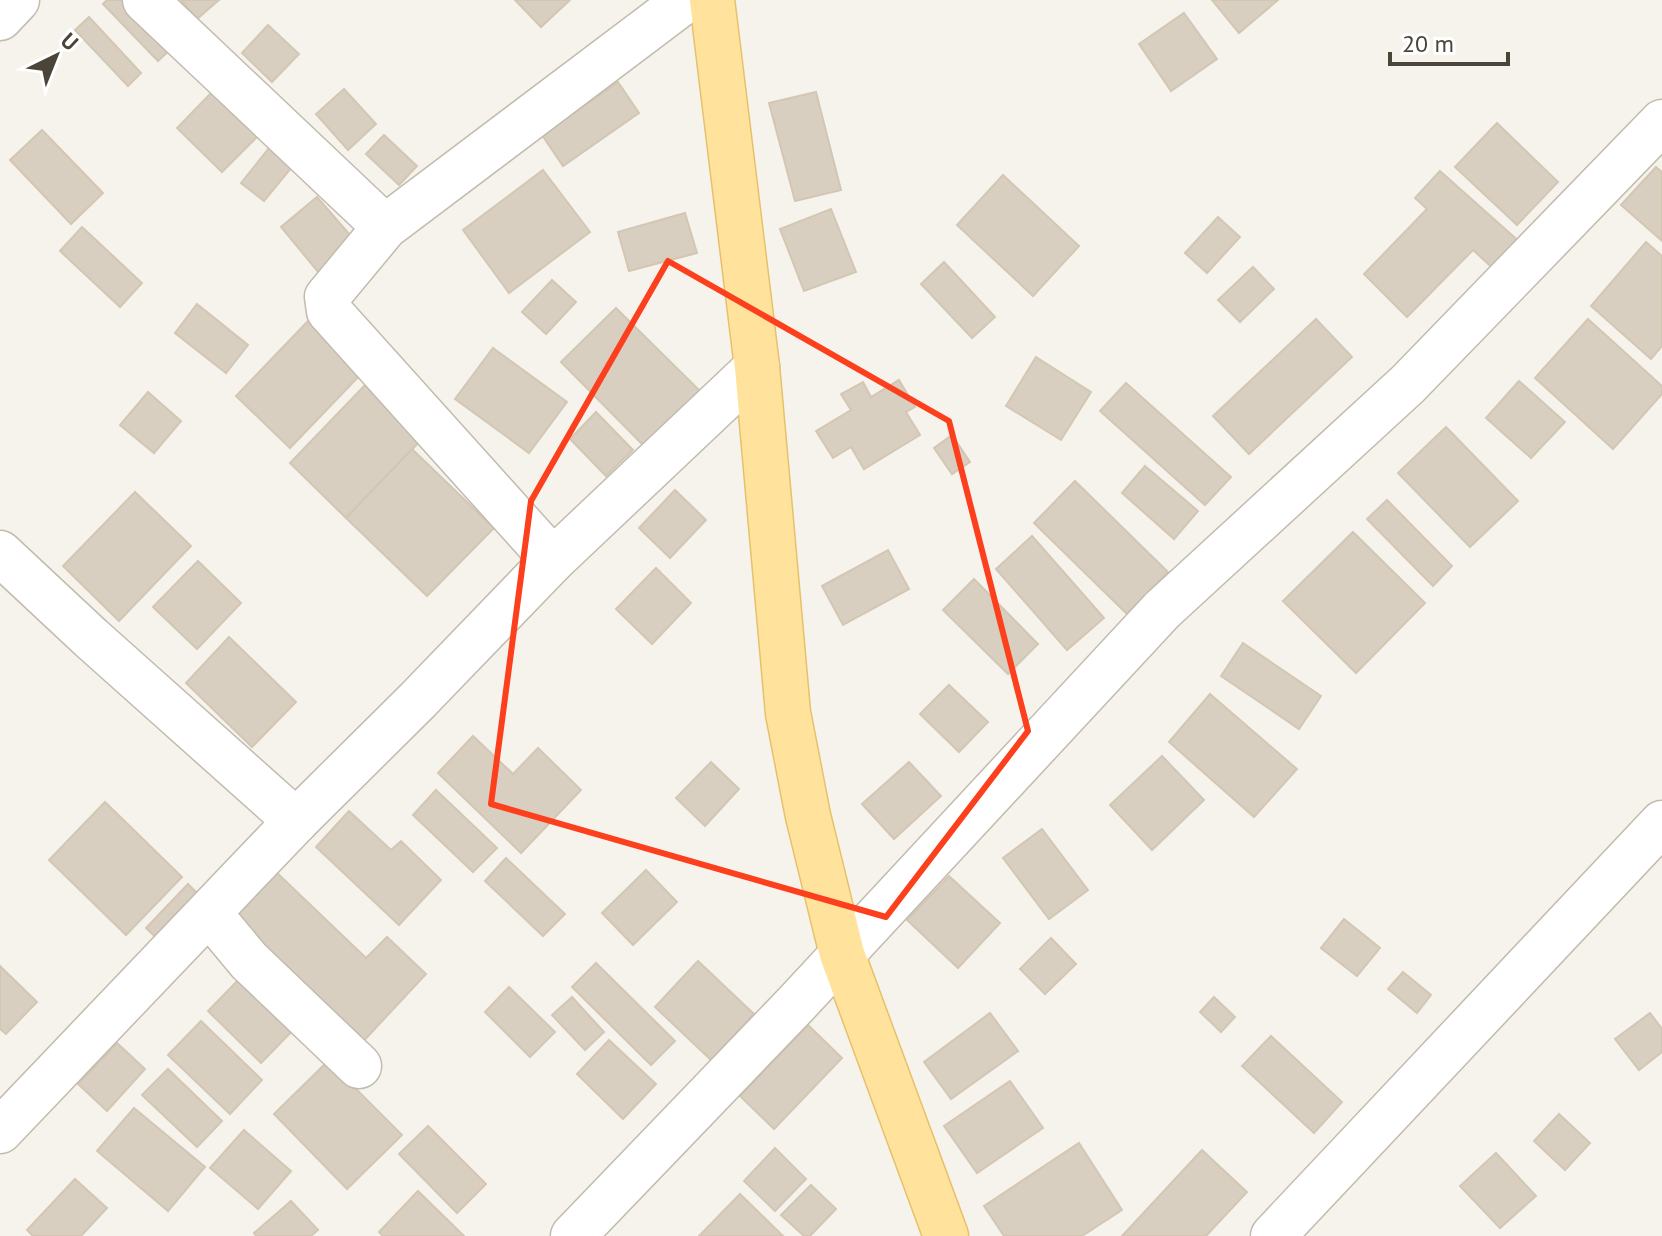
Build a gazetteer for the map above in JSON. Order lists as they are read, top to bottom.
{
  "scale_bar": "20 m",
  "north": "top right"
}
